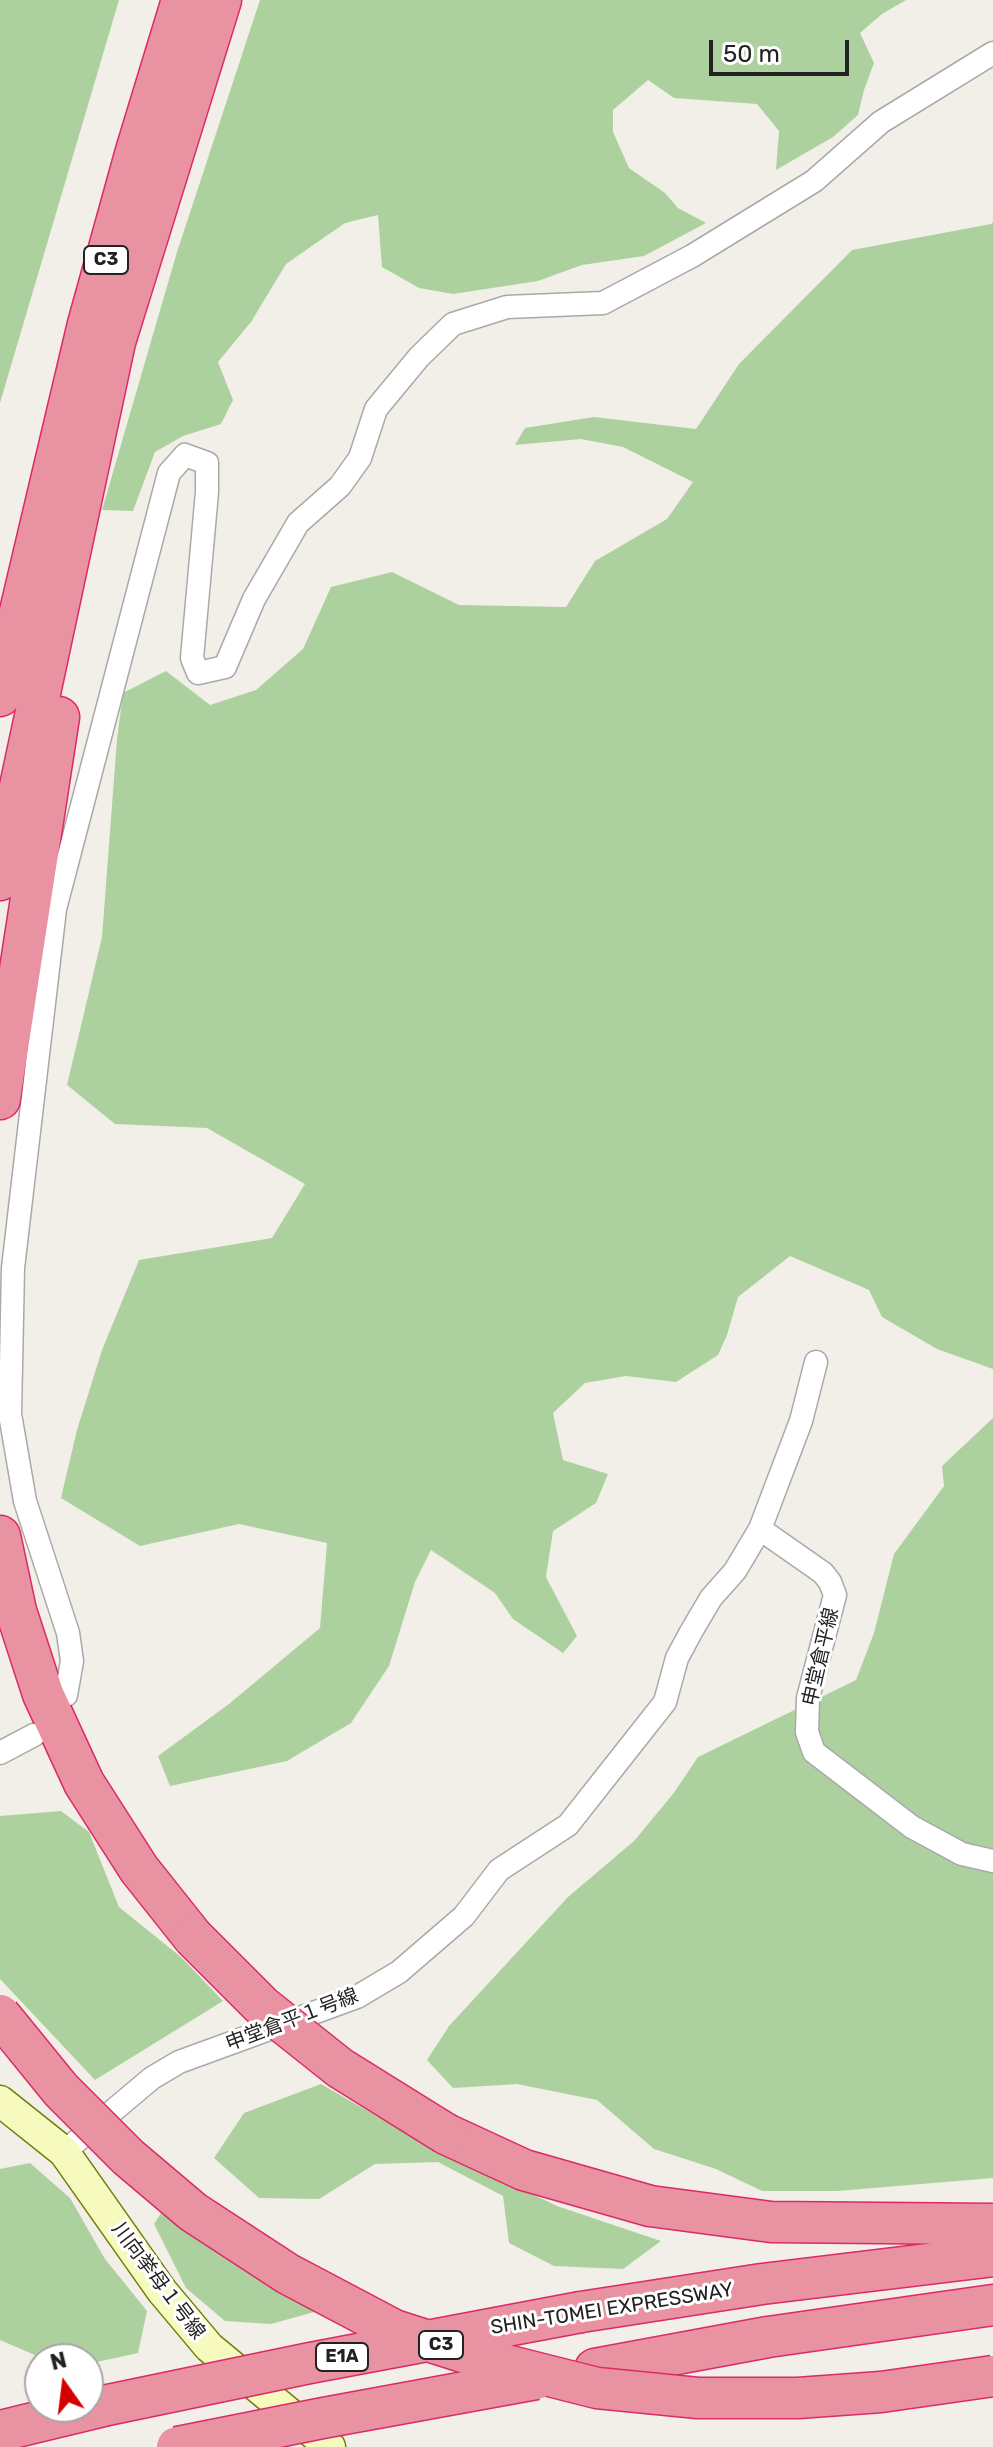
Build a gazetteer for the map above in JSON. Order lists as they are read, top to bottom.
{
  "streets": {
    "highway": ["C3", "SHIN-TOMEI EXPRESSWAY", "E1A"],
    "street": ["申堂倉平線", "申堂倉平１号線", "川向挙母１号線"]
  },
  "crossings": [
    ["申堂倉平線", "申堂倉平１号線"],
    ["申堂倉平１号線", "川向挙母１号線"]
  ],
  "scale_bar": "50 m",
  "north": "top"
}
